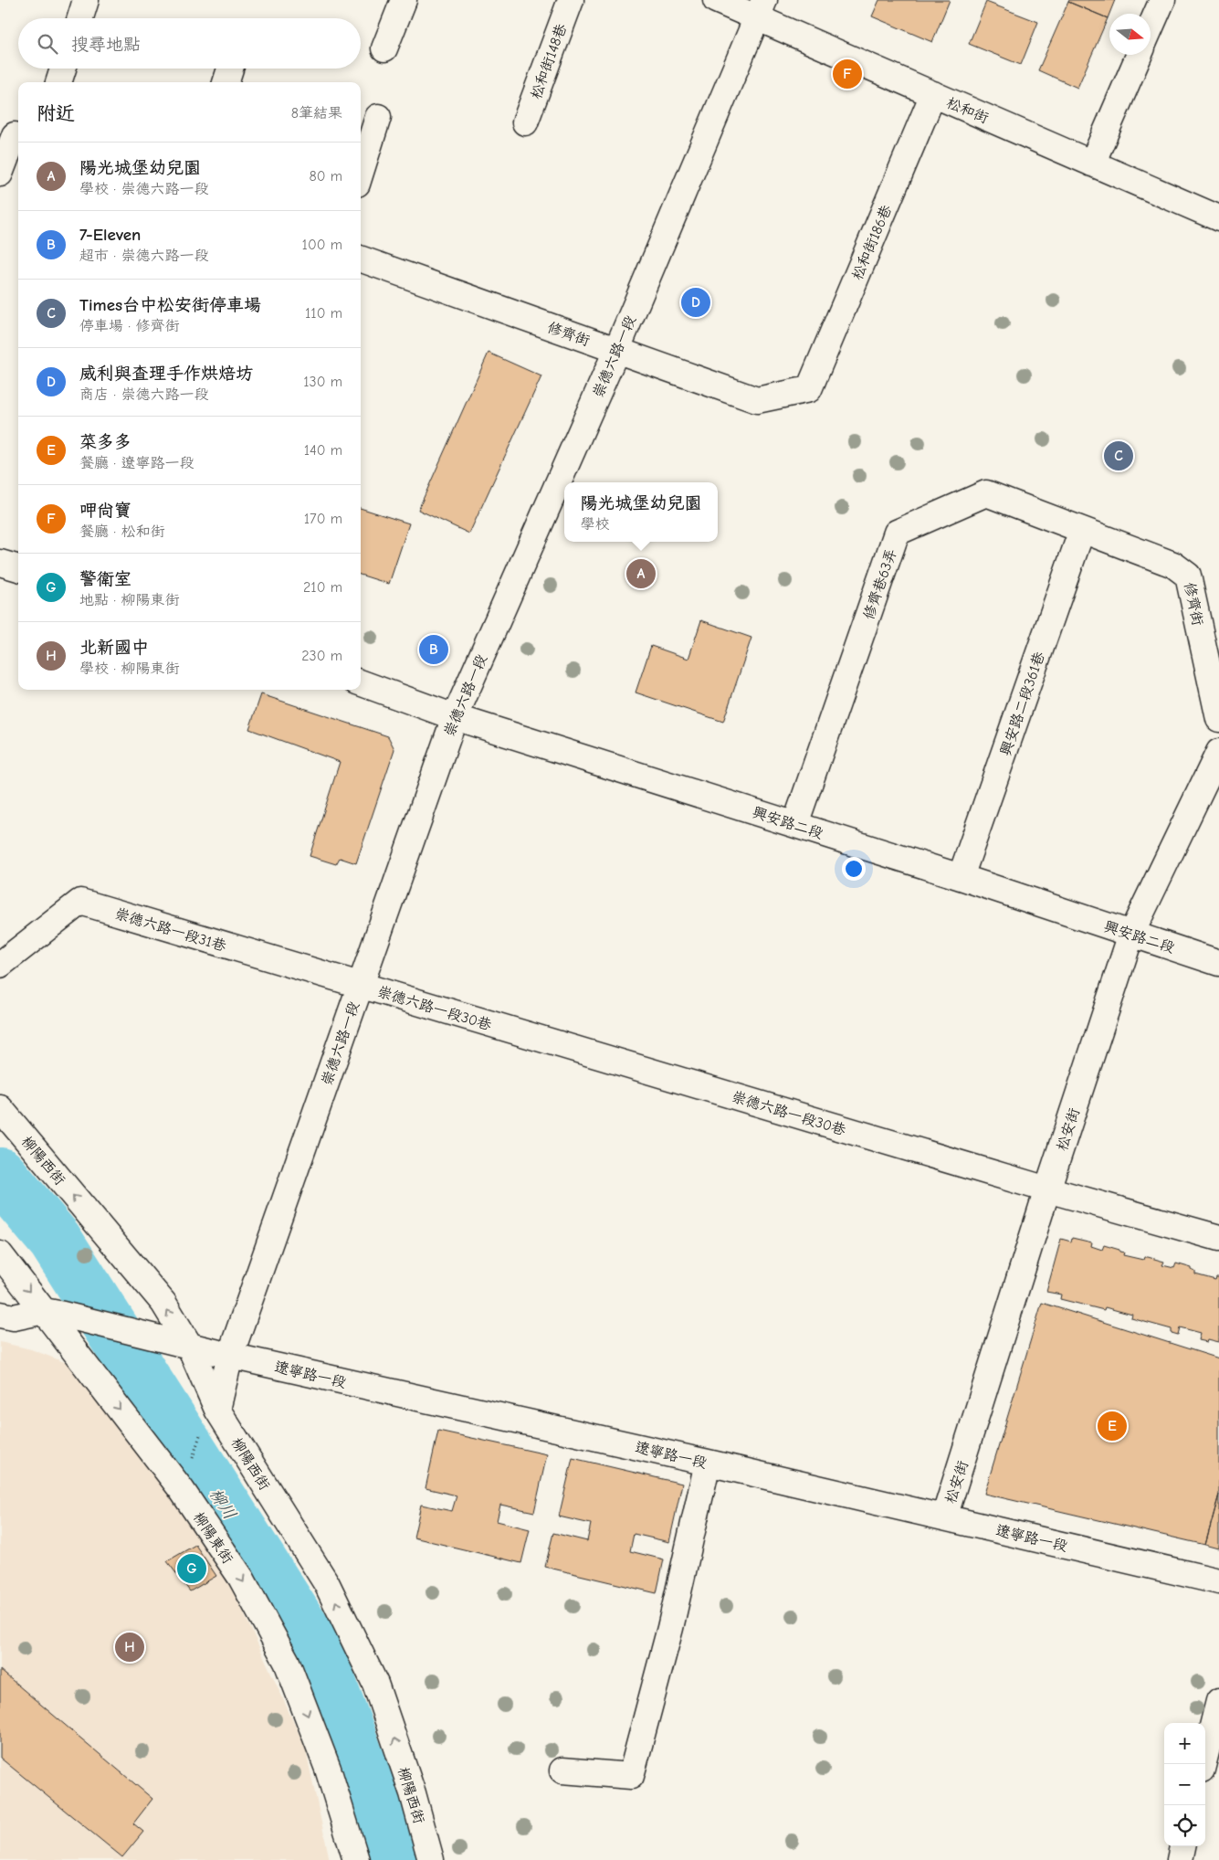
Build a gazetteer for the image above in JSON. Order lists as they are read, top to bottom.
{
  "streets": {
    "street": [
      "松和街148巷",
      "松和街",
      "松和街186巷",
      "修齊街",
      "崇德六路一段",
      "修齊巷63弄",
      "興安路二段361巷",
      "興安路二段",
      "崇德六路一段31巷",
      "崇德六路一段30巷",
      "松安街",
      "柳陽西街",
      "遼寧路一段",
      "柳陽東街"
    ]
  },
  "crossings": [
    ["松和街", "松和街186巷"],
    ["松和街", "崇德六路一段"],
    ["松和街186巷", "修齊街"],
    ["修齊街", "崇德六路一段"],
    ["修齊街", "修齊巷63弄"],
    ["修齊街", "興安路二段361巷"],
    ["崇德六路一段", "興安路二段"],
    ["崇德六路一段", "崇德六路一段31巷"],
    ["崇德六路一段", "崇德六路一段30巷"],
    ["崇德六路一段", "柳陽西街"],
    ["崇德六路一段", "遼寧路一段"],
    ["修齊巷63弄", "興安路二段361巷"],
    ["修齊巷63弄", "興安路二段"],
    ["興安路二段361巷", "興安路二段"],
    ["興安路二段", "松安街"],
    ["崇德六路一段31巷", "崇德六路一段30巷"],
    ["崇德六路一段30巷", "松安街"],
    ["松安街", "遼寧路一段"],
    ["柳陽西街", "遼寧路一段"],
    ["遼寧路一段", "柳陽東街"]
  ],
  "one_way": ["柳陽西街", "柳陽東街"],
  "water": ["柳川"],
  "north": "right",
  "page": {
    "search": "搜尋地點",
    "pins": [
      "F",
      "D",
      "C",
      "A",
      "B",
      "E",
      "G",
      "H"
    ],
    "heading": ["附近", "8筆結果"],
    "list": [
      {
        "mark": "A",
        "name": "陽光城堡幼兒園",
        "note": "學校 · 崇德六路一段",
        "value": "80 m"
      },
      {
        "mark": "B",
        "name": "7-Eleven",
        "note": "超市 · 崇德六路一段",
        "value": "100 m"
      },
      {
        "mark": "C",
        "name": "Times台中松安街停車場",
        "note": "停車場 · 修齊街",
        "value": "110 m"
      },
      {
        "mark": "D",
        "name": "威利與查理手作烘焙坊",
        "note": "商店 · 崇德六路一段",
        "value": "130 m"
      },
      {
        "mark": "E",
        "name": "菜多多",
        "note": "餐廳 · 遼寧路一段",
        "value": "140 m"
      },
      {
        "mark": "F",
        "name": "呷尚寶",
        "note": "餐廳 · 松和街",
        "value": "170 m"
      },
      {
        "mark": "G",
        "name": "警衛室",
        "note": "地點 · 柳陽東街",
        "value": "210 m"
      },
      {
        "mark": "H",
        "name": "北新國中",
        "note": "學校 · 柳陽東街",
        "value": "230 m"
      }
    ],
    "popup": ["陽光城堡幼兒園", "學校"],
    "map_buttons": ["+", "−"]
  }
}
